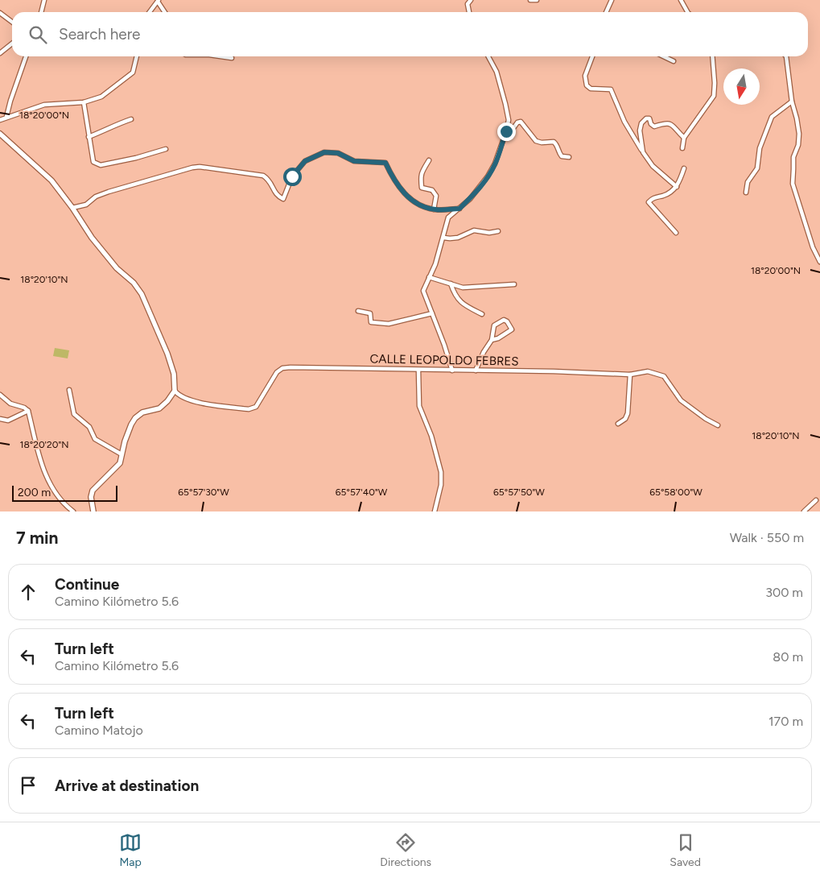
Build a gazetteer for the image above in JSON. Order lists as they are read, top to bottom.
{
  "streets": {
    "street": ["CALLE LEOPOLDO FEBRES"]
  },
  "scale_bar": "200 m",
  "north": "bottom",
  "page": {
    "search": "Search here",
    "scale": "200 m",
    "heading": ["7 min", "Walk · 550 m"],
    "list": [
      ["Continue", "Camino Kilómetro 5.6", "300 m"],
      ["Turn left", "Camino Kilómetro 5.6", "80 m"],
      ["Turn left", "Camino Matojo", "170 m"],
      "Arrive at destination"
    ],
    "nav": ["Map", "Directions", "Saved"]
  },
  "coordinates": [
    "18°20'00\"N",
    "18°20'10\"N",
    "18°20'20\"N",
    "65°57'30\"W",
    "65°57'40\"W",
    "65°57'50\"W",
    "65°58'00\"W"
  ]
}
